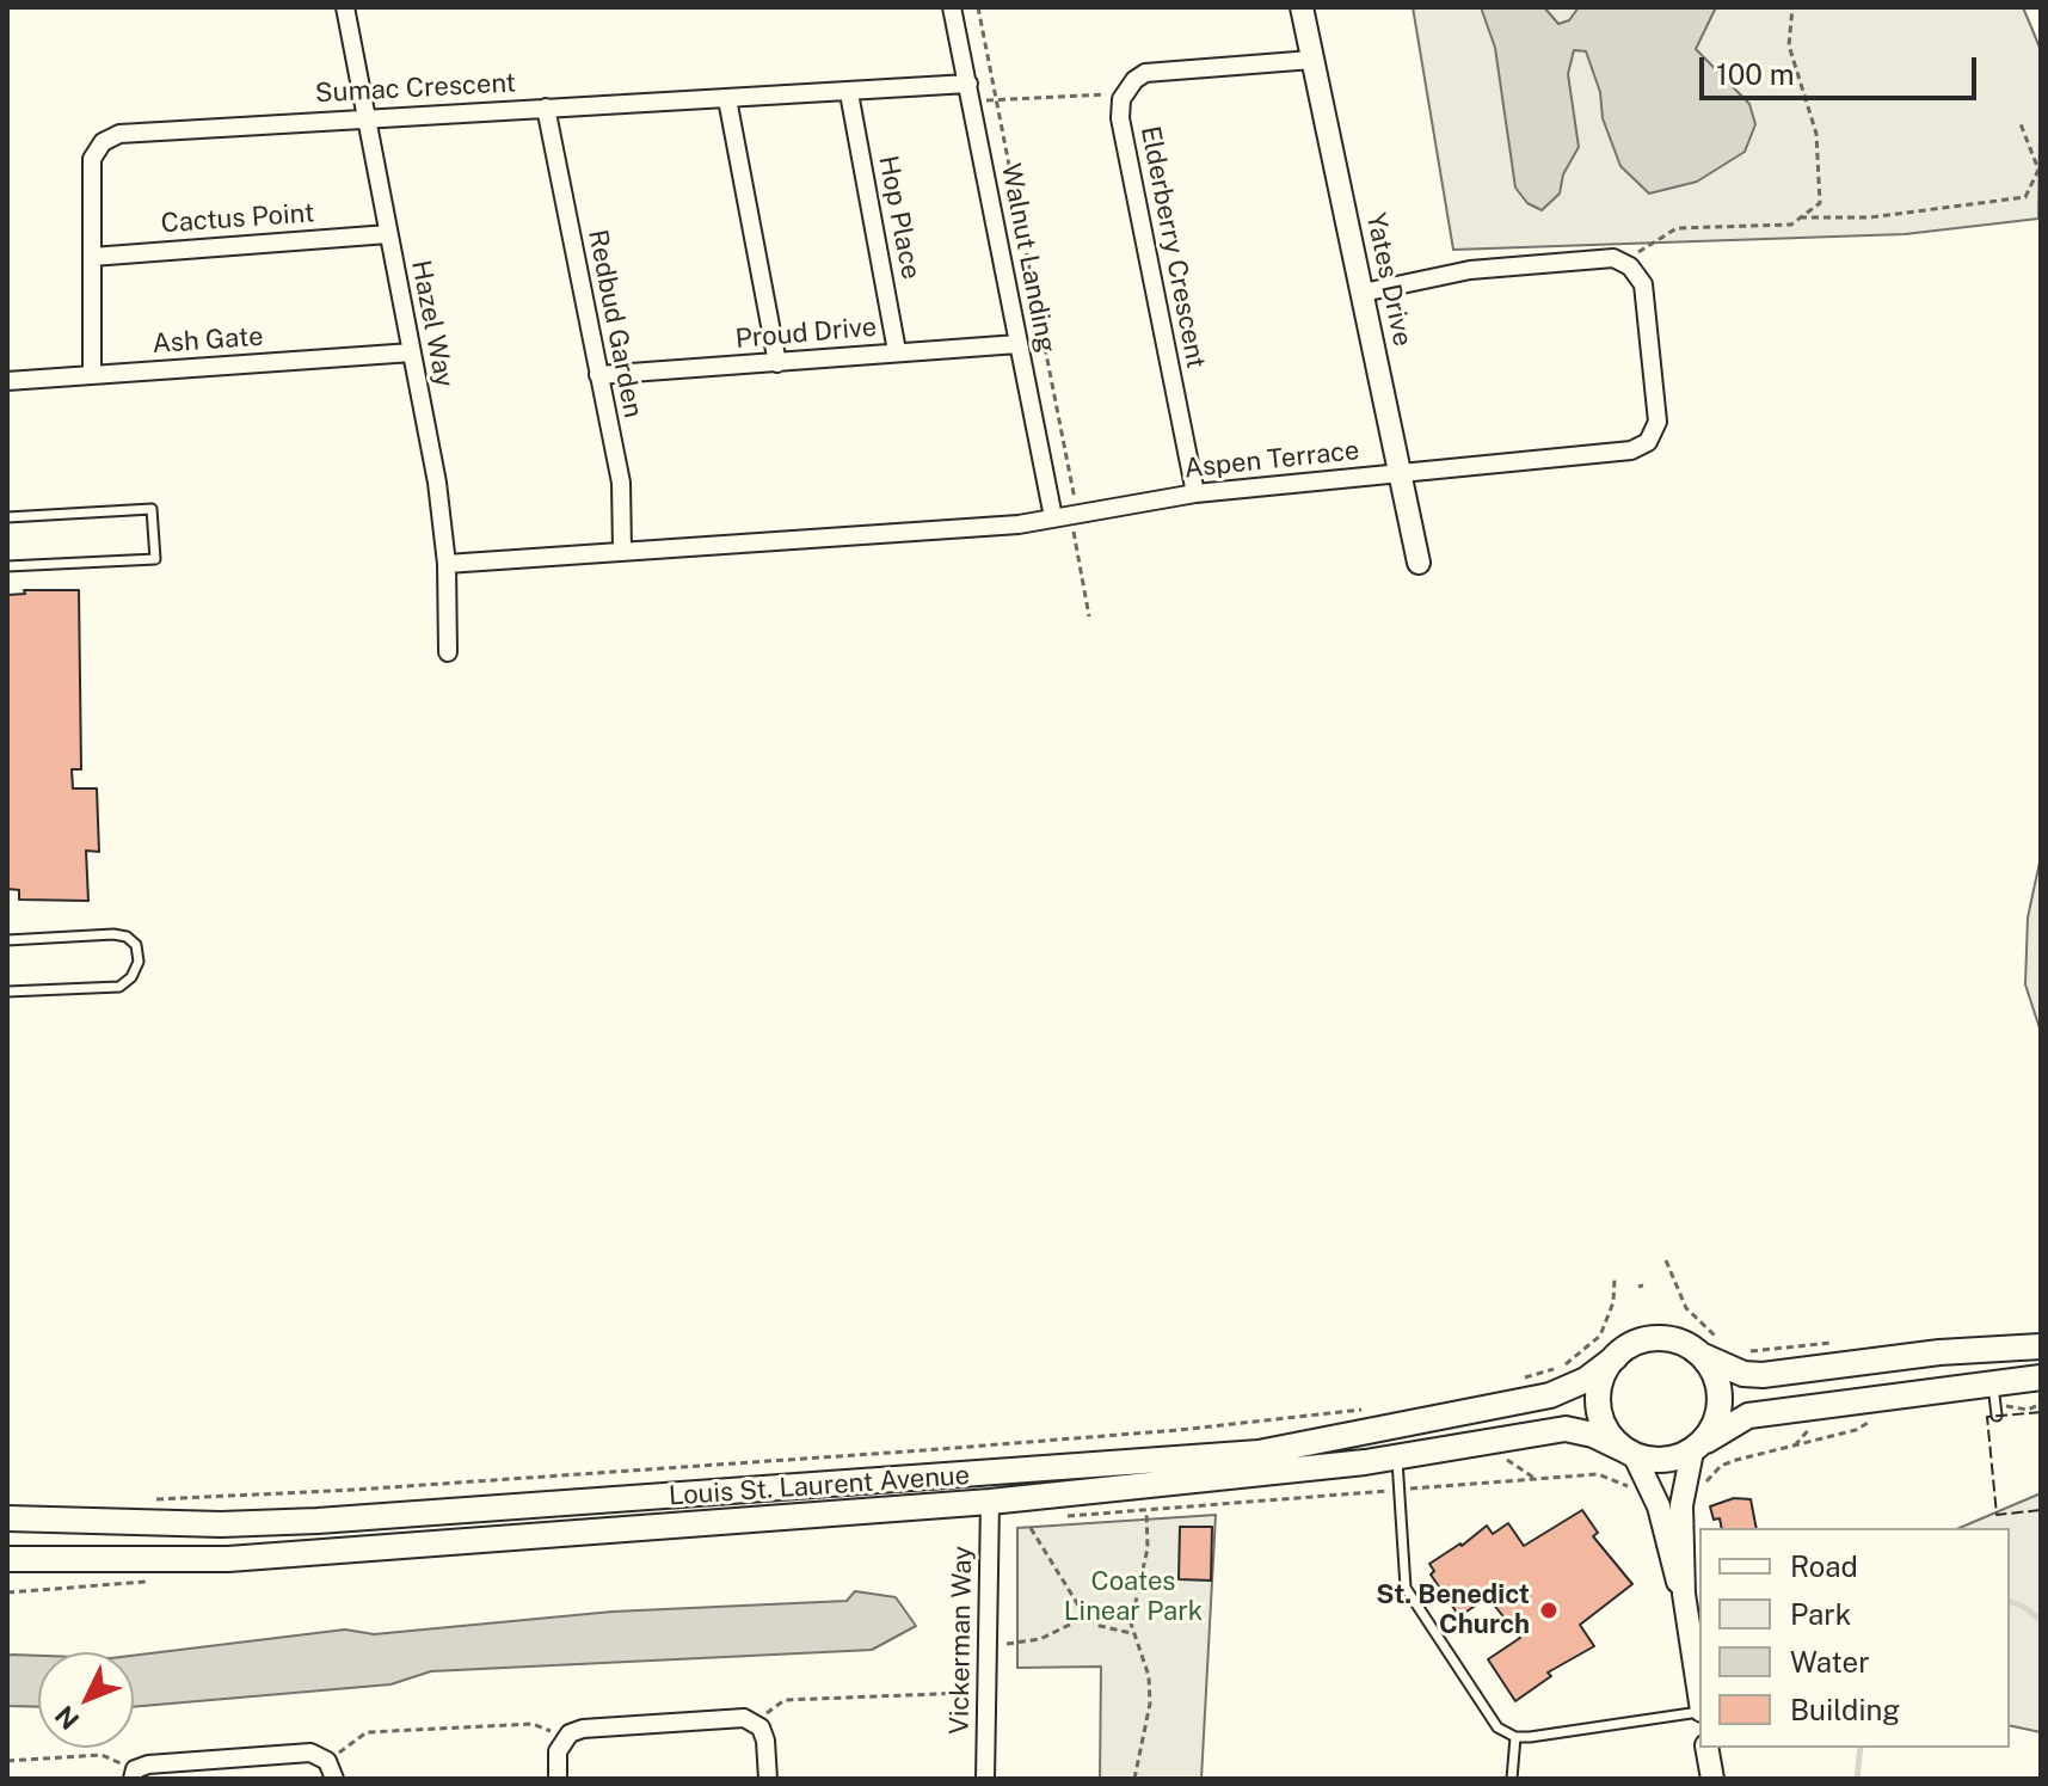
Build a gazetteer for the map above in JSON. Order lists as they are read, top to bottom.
{
  "streets": {
    "main road": ["Louis St. Laurent Avenue"],
    "street": [
      "Sumac Crescent",
      "Hop Place",
      "Cactus Point",
      "Elderberry Crescent",
      "Walnut Landing",
      "Yates Drive",
      "Hazel Way",
      "Redbud Garden",
      "Proud Drive",
      "Ash Gate",
      "Aspen Terrace",
      "Vickerman Way"
    ]
  },
  "crossings": [
    ["Sumac Crescent", "Hop Place"],
    ["Sumac Crescent", "Cactus Point"],
    ["Sumac Crescent", "Walnut Landing"],
    ["Sumac Crescent", "Hazel Way"],
    ["Sumac Crescent", "Redbud Garden"],
    ["Sumac Crescent", "Ash Gate"],
    ["Hop Place", "Proud Drive"],
    ["Cactus Point", "Hazel Way"],
    ["Elderberry Crescent", "Yates Drive"],
    ["Elderberry Crescent", "Aspen Terrace"],
    ["Walnut Landing", "Proud Drive"],
    ["Walnut Landing", "Aspen Terrace"],
    ["Yates Drive", "Aspen Terrace"],
    ["Hazel Way", "Ash Gate"],
    ["Hazel Way", "Aspen Terrace"],
    ["Redbud Garden", "Proud Drive"],
    ["Redbud Garden", "Aspen Terrace"],
    ["Louis St. Laurent Avenue", "Vickerman Way"]
  ],
  "parks": ["Coates Linear Park"],
  "places": ["St. Benedict Church"],
  "legend": [
    "Road",
    "Park",
    "Water",
    "Building"
  ],
  "scale_bar": "100 m",
  "north": "bottom left"
}
